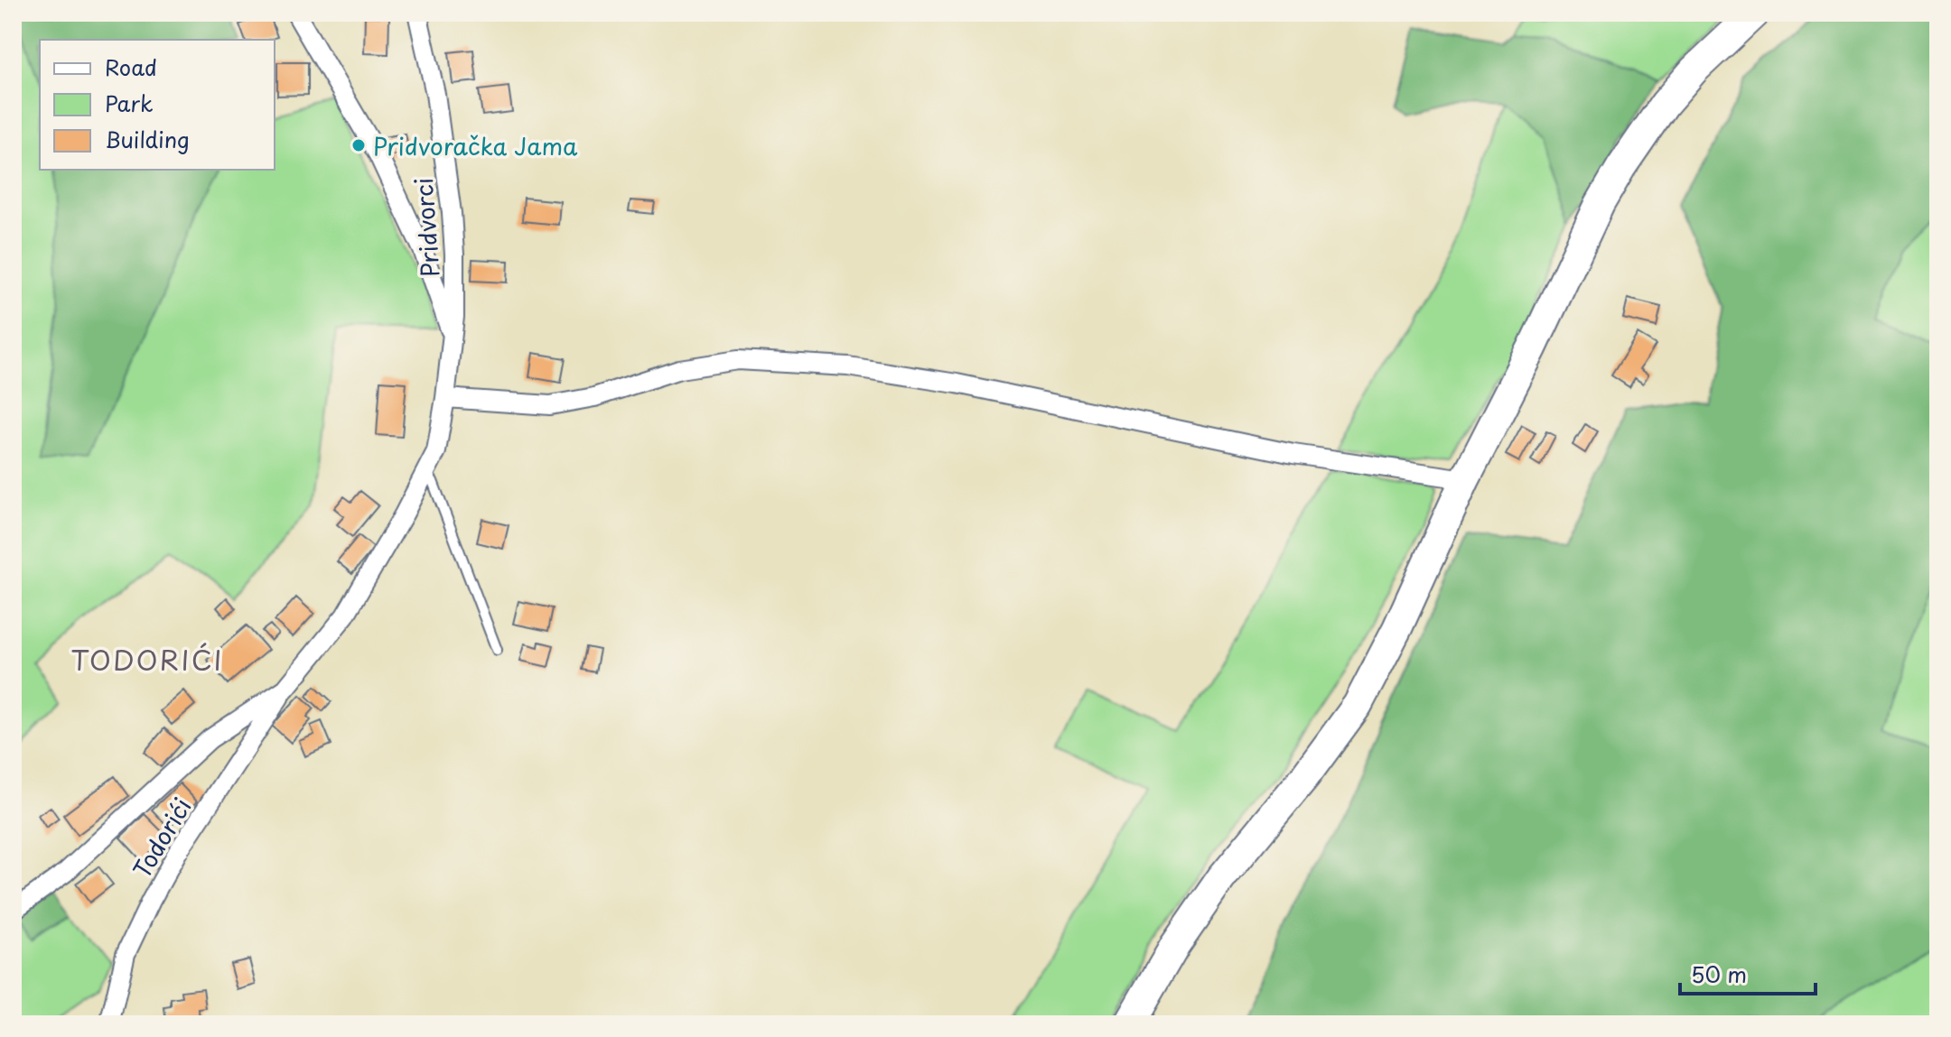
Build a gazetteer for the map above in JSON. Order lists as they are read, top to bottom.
{
  "streets": {
    "street": ["Pridvorci", "Todorići"]
  },
  "crossings": [
    ["Pridvorci", "Todorići"]
  ],
  "districts": ["TODORIĆI"],
  "places": ["Pridvoračka Jama"],
  "legend": ["Road", "Park", "Building"],
  "scale_bar": "50 m"
}
